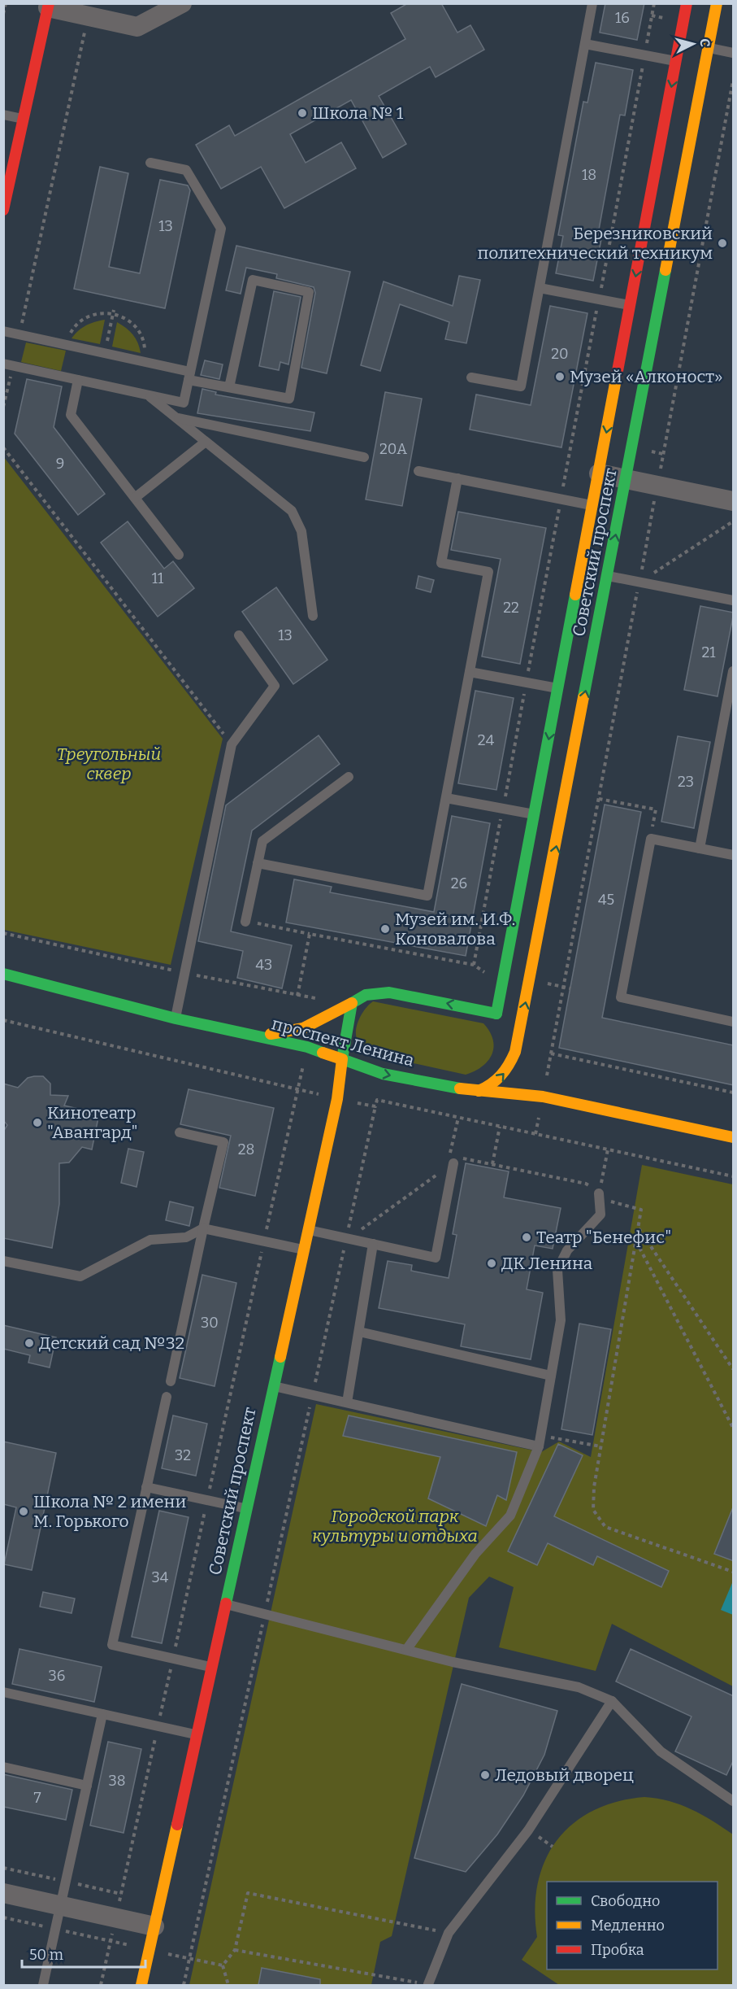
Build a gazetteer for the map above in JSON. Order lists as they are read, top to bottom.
{
  "streets": {
    "main road": ["Советский проспект", "проспект Ленина"]
  },
  "crossings": [
    ["Советский проспект", "проспект Ленина"]
  ],
  "parks": ["Треугольный сквер", "Городской парк культуры и отдыха"],
  "places": [
    "Школа № 1",
    "Березниковский политехнический техникум",
    "Музей «Алконост»",
    "Музей им. И.Ф. Коновалова",
    "Кинотеатр \"Авангард\"",
    "Театр \"Бенефис\"",
    "ДК Ленина",
    "Детский сад №32",
    "Школа № 2 имени М. Горького",
    "Ледовый дворец"
  ],
  "house_numbers": [
    "16",
    "18",
    "13",
    "20",
    "20А",
    "9",
    "11",
    "22",
    "13",
    "21",
    "24",
    "23",
    "26",
    "45",
    "43",
    "28",
    "30",
    "32",
    "34",
    "36",
    "38",
    "7"
  ],
  "legend": ["Свободно", "Медленно", "Пробка"],
  "scale_bar": "50 m",
  "north": "right"
}
